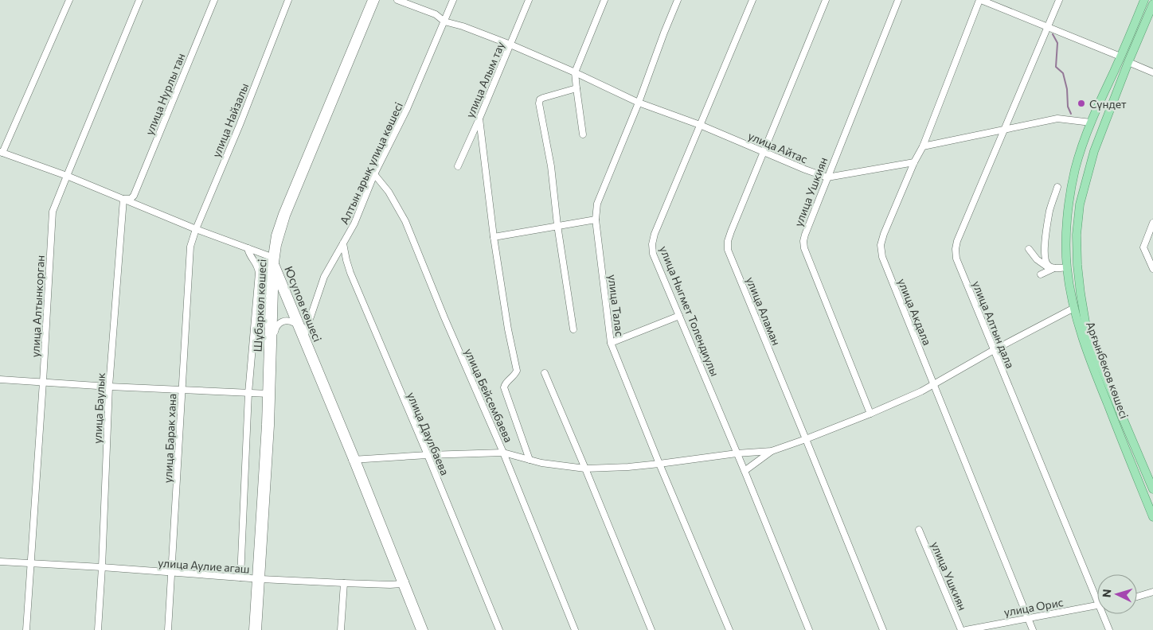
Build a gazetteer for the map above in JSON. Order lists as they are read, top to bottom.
{
  "streets": {
    "main road": ["Арғынбеков көшесі"],
    "street": [
      "улица Алым тау",
      "улица Нурлы тан",
      "улица Найзалы",
      "улица Айтас",
      "Алтын арық улица көшесі",
      "улица Ушкиян",
      "Юсупов көшесі",
      "Шұбаркөл көшесі",
      "улица Талас",
      "улица Алтынкорган",
      "улица Ныгмет Толендиулы",
      "улица Аламан",
      "улица Акдала",
      "улица Алтын дала",
      "улица Бейсембаева",
      "улица Баулык",
      "улица Даулбаева",
      "улица Барак хана",
      "улица Аулие агаш",
      "улица Орис"
    ]
  },
  "crossings": [
    ["улица Алым тау", "улица Айтас"],
    ["улица Нурлы тан", "улица Баулык"],
    ["улица Найзалы", "улица Барак хана"],
    ["улица Айтас", "Алтын арық улица көшесі"],
    ["улица Айтас", "улица Ушкиян"],
    ["улица Айтас", "улица Талас"],
    ["улица Айтас", "улица Ныгмет Толендиулы"],
    ["улица Айтас", "улица Аламан"],
    ["улица Айтас", "улица Акдала"],
    ["Алтын арық улица көшесі", "Юсупов көшесі"],
    ["Алтын арық улица көшесі", "улица Бейсембаева"],
    ["Алтын арық улица көшесі", "улица Даулбаева"],
    ["Юсупов көшесі", "Шұбаркөл көшесі"],
    ["Юсупов көшесі", "улица Аулие агаш"],
    ["Шұбаркөл көшесі", "улица Аулие агаш"],
    ["улица Алтынкорган", "улица Аулие агаш"],
    ["улица Акдала", "улица Орис"],
    ["улица Баулык", "улица Аулие агаш"],
    ["улица Барак хана", "улица Аулие агаш"]
  ],
  "places": ["Сүндет"],
  "north": "left"
}
